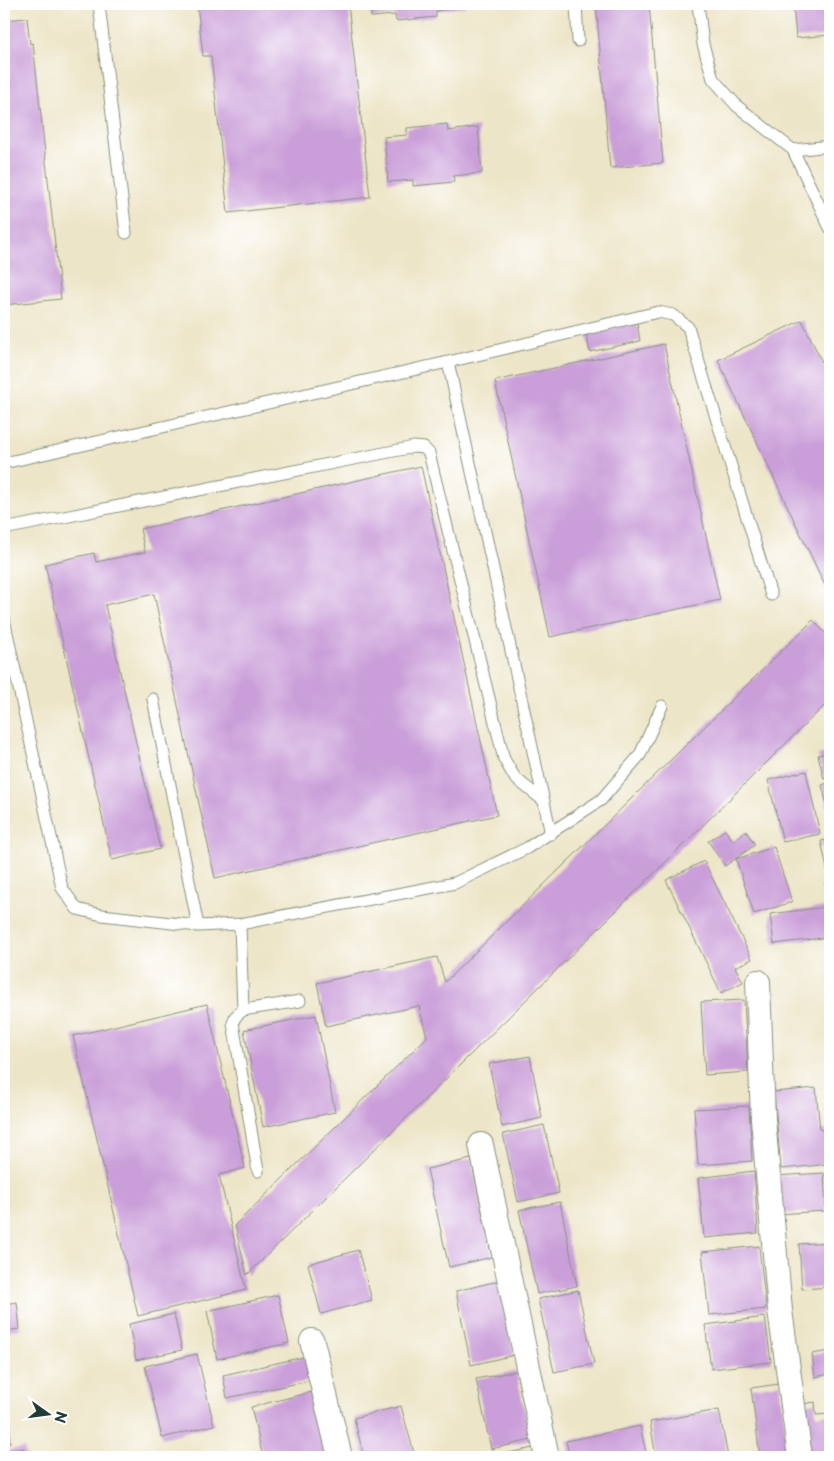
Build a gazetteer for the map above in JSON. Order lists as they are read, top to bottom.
{
  "north": "right"
}
